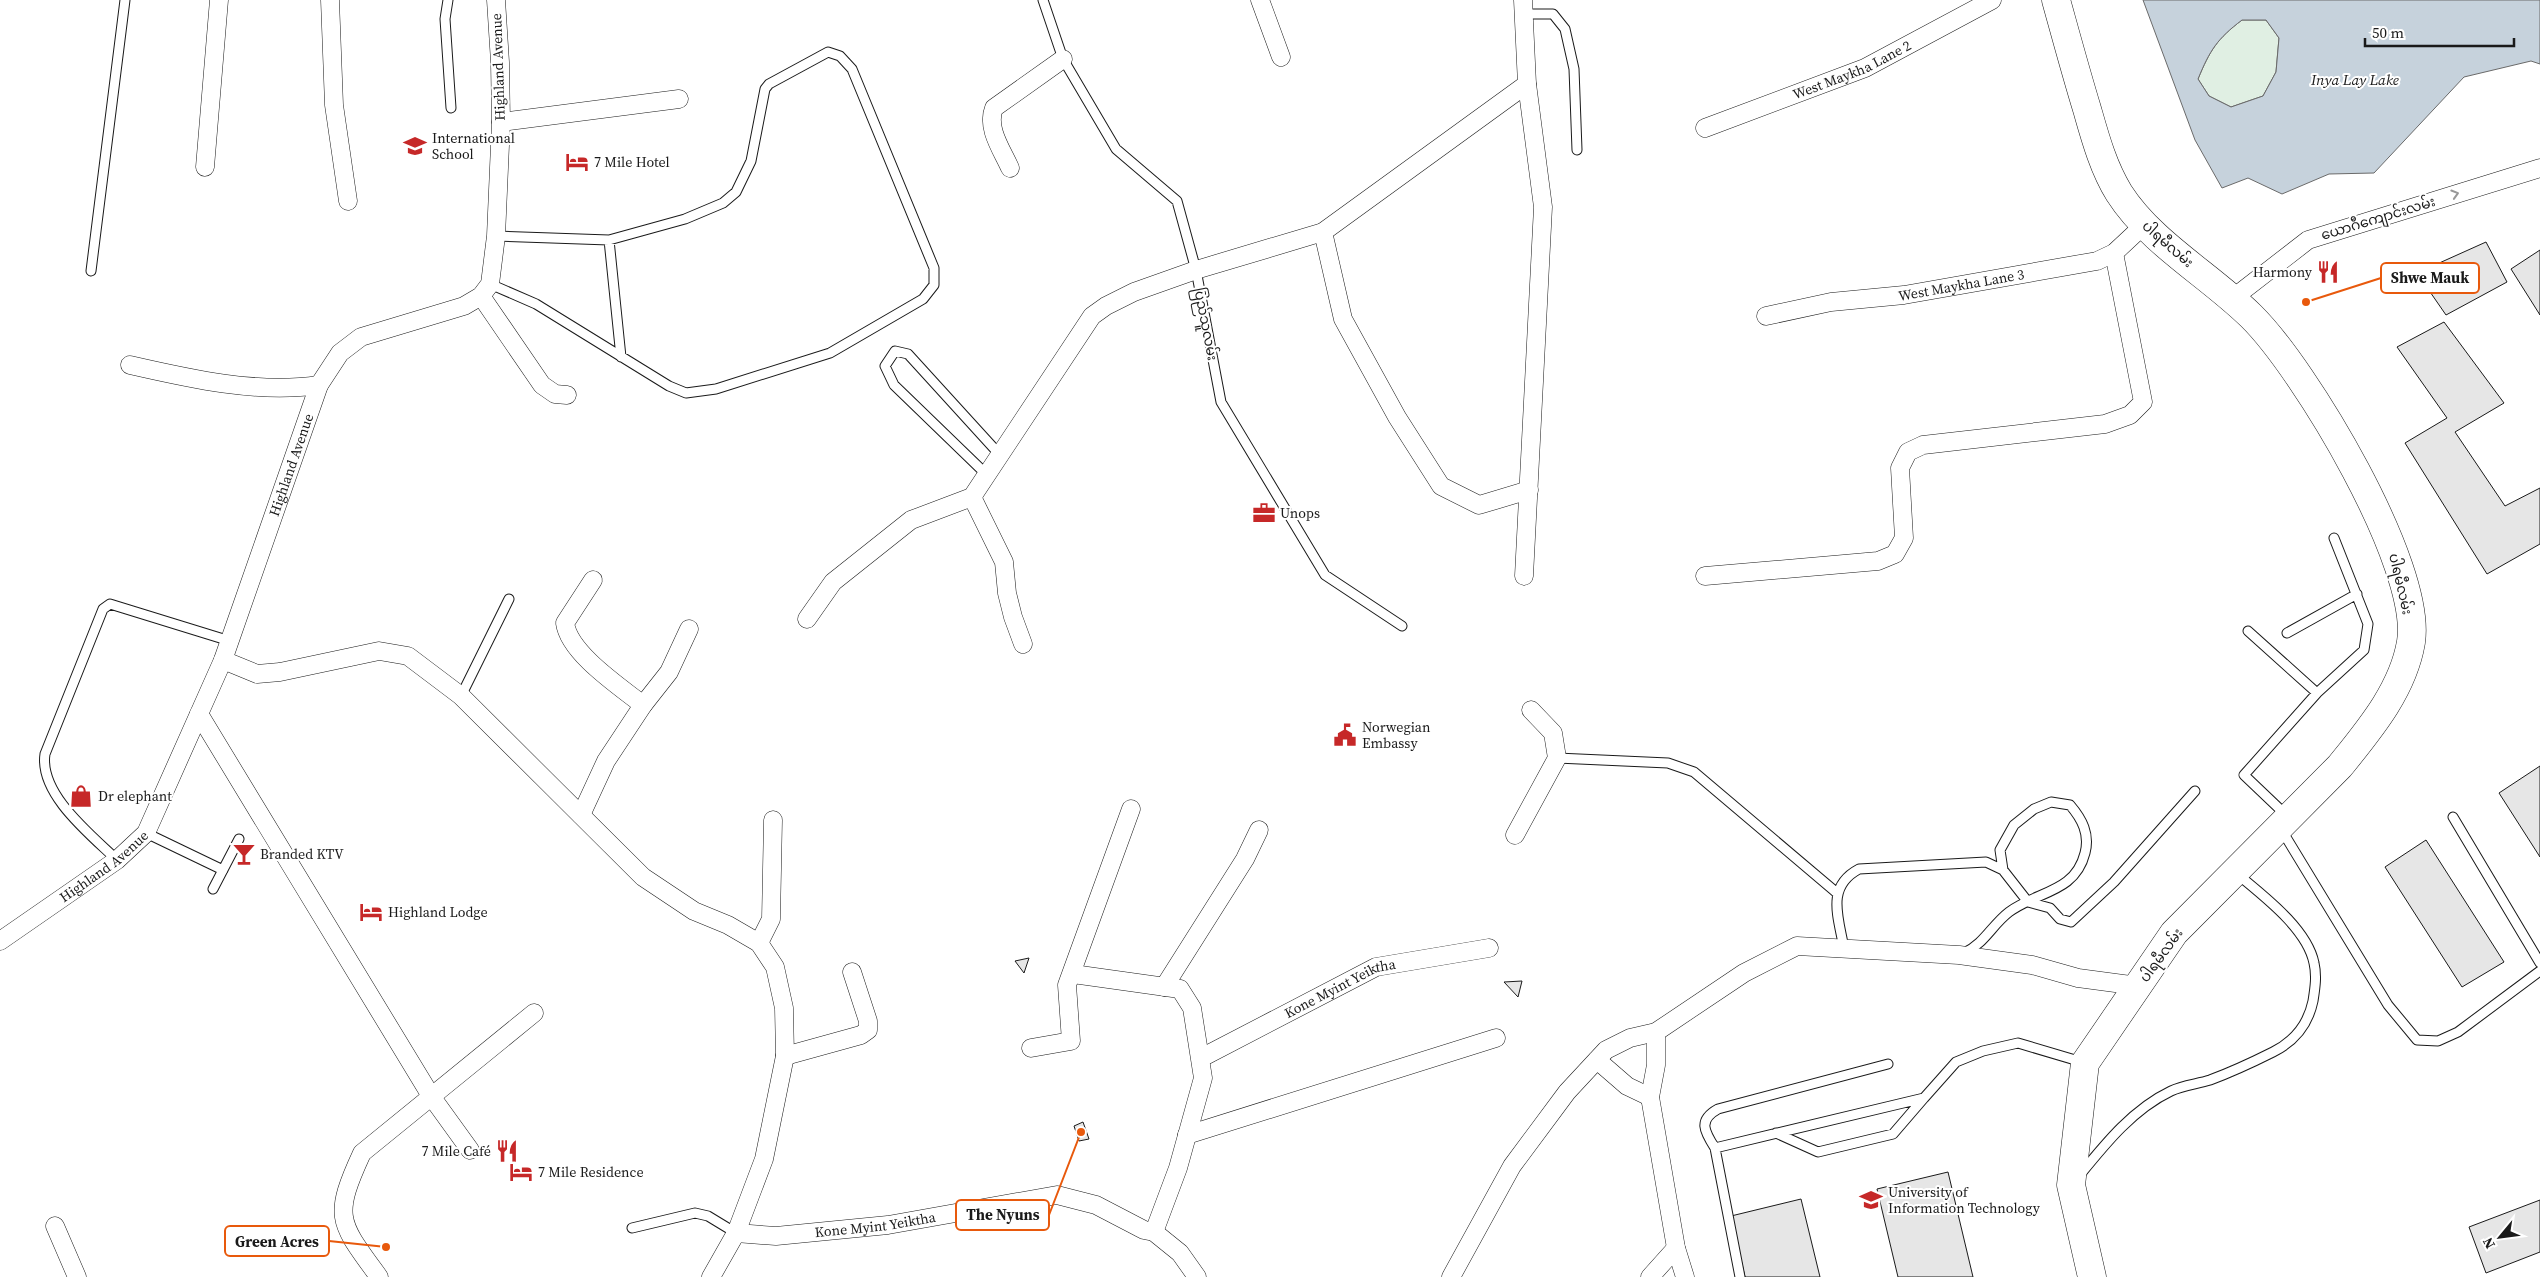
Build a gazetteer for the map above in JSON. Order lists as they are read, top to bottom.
{
  "streets": {
    "main road": ["ပါရမီလမ်း"],
    "street": [
      "Highland Avenue",
      "West Maykha Lane 2",
      "ယောဂီကျောင်းလမ်း",
      "West Maykha Lane 3",
      "Kone Myint Yeiktha"
    ],
    "lane": ["ပြည်သူလမ်း"]
  },
  "crossings": [
    ["ယောဂီကျောင်းလမ်း", "ပါရမီလမ်း"],
    ["ပါရမီလမ်း", "West Maykha Lane 3"]
  ],
  "one_way": ["ယောဂီကျောင်းလမ်း"],
  "water": ["Inya Lay Lake"],
  "places": {
    "school or university": ["International School", "University of Information Technology"],
    "hotel": ["7 Mile Hotel", "Highland Lodge", "7 Mile Residence"],
    "restaurant": ["Harmony", "7 Mile Café"],
    "other": ["Shwe Mauk", "The Nyuns", "Green Acres"],
    "office": ["Unops"],
    "public building": ["Norwegian Embassy"],
    "shop": ["Dr elephant"],
    "bar": ["Branded KTV"]
  },
  "scale_bar": "50 m",
  "north": "bottom left"
}
